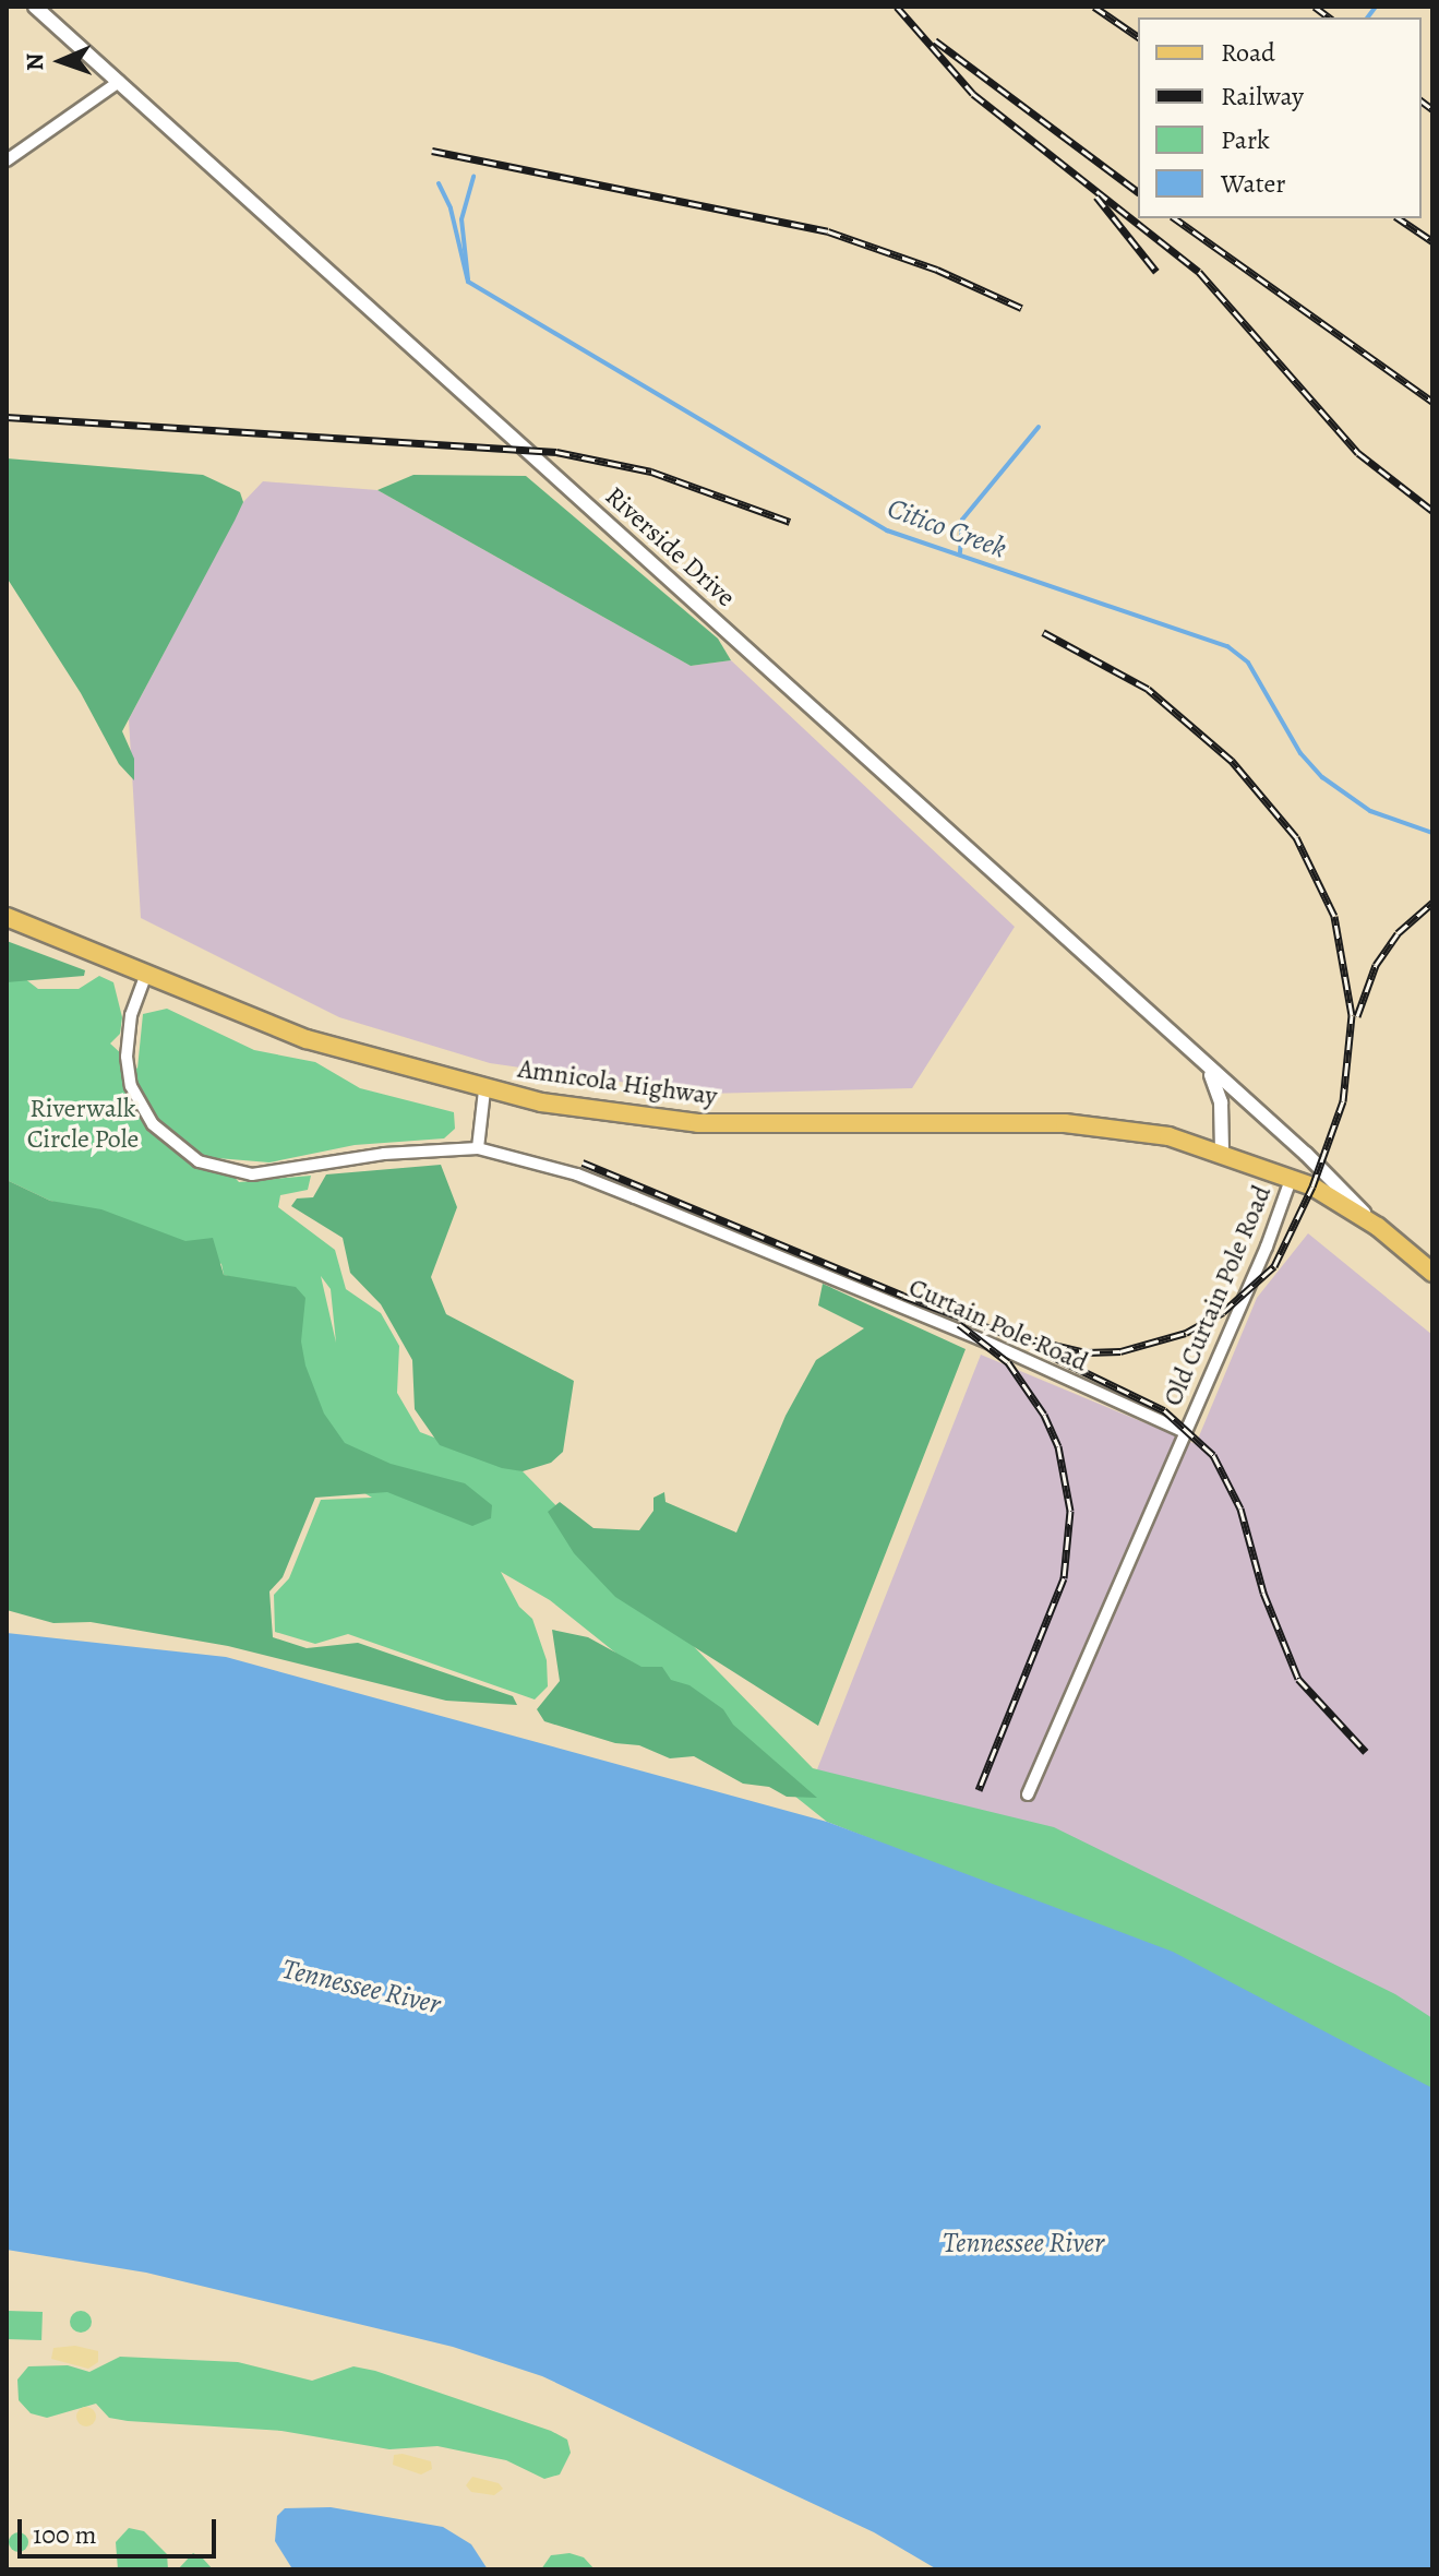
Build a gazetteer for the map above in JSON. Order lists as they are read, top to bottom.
{
  "streets": {
    "main road": ["Amnicola Highway"],
    "street": ["Riverside Drive", "Old Curtain Pole Road", "Curtain Pole Road"]
  },
  "crossings": [
    ["Riverside Drive", "Amnicola Highway"],
    ["Amnicola Highway", "Old Curtain Pole Road"],
    ["Amnicola Highway", "Curtain Pole Road"],
    ["Old Curtain Pole Road", "Curtain Pole Road"]
  ],
  "water": ["Citico Creek", "Tennessee River"],
  "parks": ["Riverwalk Circle Pole"],
  "legend": [
    "Road",
    "Railway",
    "Park",
    "Water"
  ],
  "scale_bar": "100 m",
  "north": "left"
}
